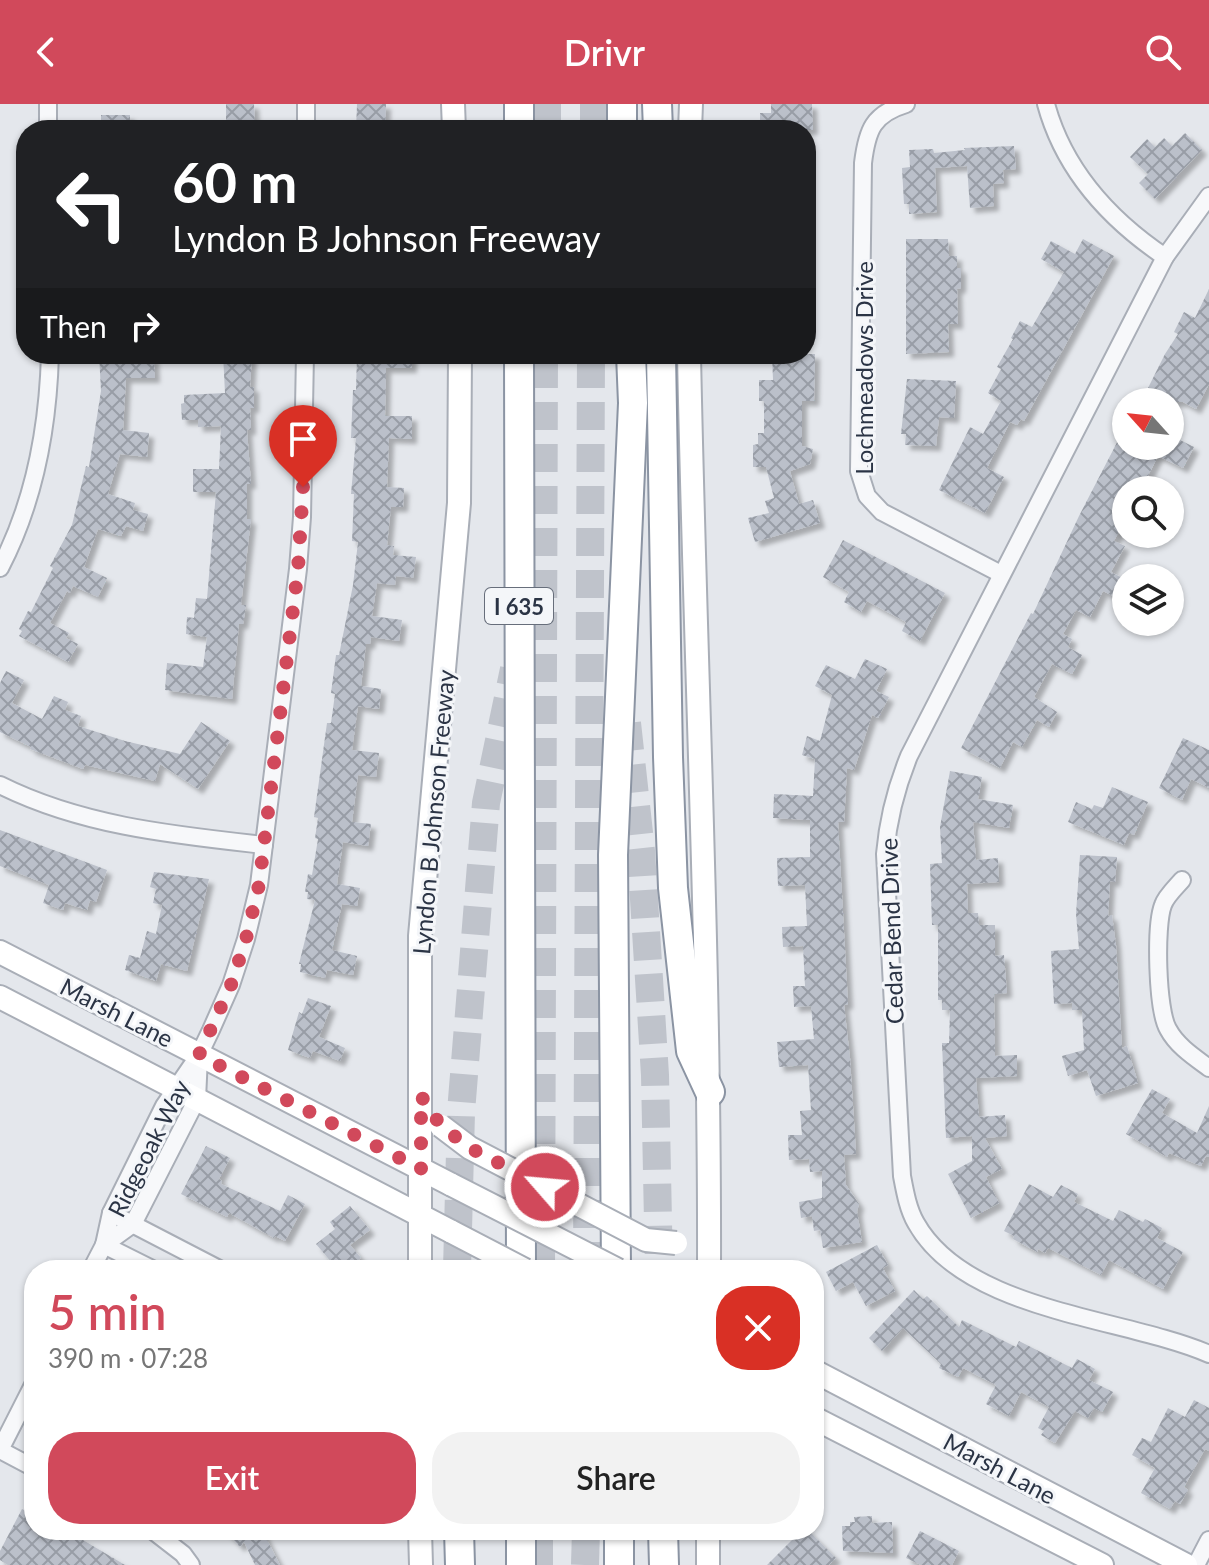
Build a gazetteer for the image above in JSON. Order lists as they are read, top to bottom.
{
  "streets": {
    "highway": ["I 635"],
    "main road": ["Lyndon B Johnson Freeway", "Marsh Lane"],
    "street": ["Lochmeadows Drive", "Cedar Bend Drive", "Ridgeoak Way"]
  },
  "crossings": [
    ["Lochmeadows Drive", "Cedar Bend Drive"],
    ["Lyndon B Johnson Freeway", "Marsh Lane"],
    ["Marsh Lane", "Ridgeoak Way"]
  ],
  "north": "top left",
  "page": {
    "header": "Drivr",
    "turn": ["60 m", "Lyndon B Johnson Freeway"],
    "then": "Then",
    "heading": ["5 min", "390 m · 07:28"],
    "buttons": ["Exit", "Share"]
  }
}
